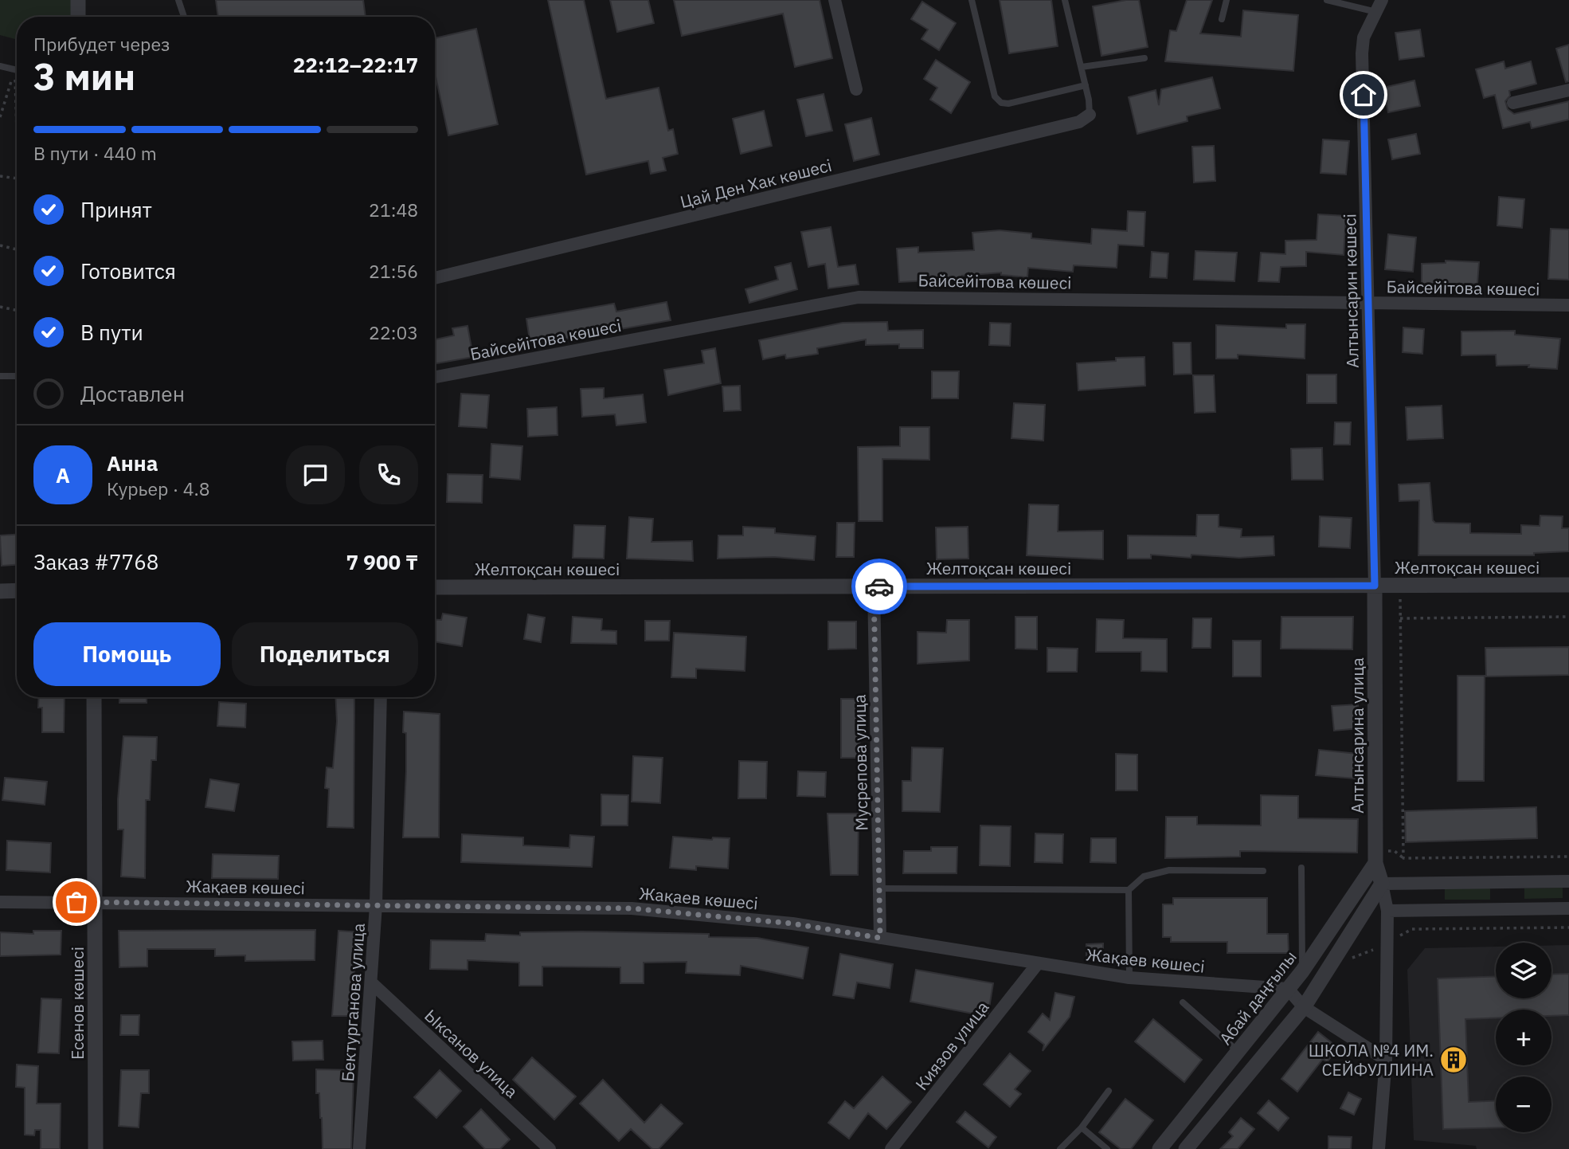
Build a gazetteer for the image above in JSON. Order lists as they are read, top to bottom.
{
  "streets": {
    "street": [
      "Цай Ден Хак көшесі",
      "Байсейітова көшесі",
      "Алтынсарин көшесі",
      "Желтоқсан көшесі",
      "Алтынсарина улица",
      "Мусрепова улица",
      "Жақаев көшесі",
      "Абай даңғылы",
      "Бектурганова улица",
      "Есенов көшесі",
      "Киязов улица",
      "Ыксанов улица"
    ]
  },
  "crossings": [
    ["Байсейітова көшесі", "Алтынсарин көшесі"],
    ["Алтынсарин көшесі", "Желтоқсан көшесі"],
    ["Алтынсарин көшесі", "Алтынсарина улица"],
    ["Желтоқсан көшесі", "Алтынсарина улица"],
    ["Желтоқсан көшесі", "Мусрепова улица"],
    ["Алтынсарина улица", "Абай даңғылы"],
    ["Мусрепова улица", "Жақаев көшесі"],
    ["Жақаев көшесі", "Абай даңғылы"],
    ["Жақаев көшесі", "Бектурганова улица"],
    ["Жақаев көшесі", "Есенов көшесі"],
    ["Жақаев көшесі", "Киязов улица"],
    ["Бектурганова улица", "Ыксанов улица"]
  ],
  "places": {
    "building": ["ШКОЛА №4 ИМ. СЕЙФУЛЛИНА"]
  },
  "page": {
    "heading": ["3 мин", "Прибудет через", "22:12–22:17"],
    "panel": [
      "Анна",
      "Курьер · 4.8",
      "Заказ #7768",
      "7 900 ₸"
    ],
    "bar": "В пути · 440 m",
    "list": [
      ["Принят", "21:48"],
      ["Готовится", "21:56"],
      ["В пути", "22:03"],
      "Доставлен"
    ],
    "round": "А",
    "buttons": ["Помощь", "Поделиться"],
    "map_buttons": ["+", "−"]
  }
}
